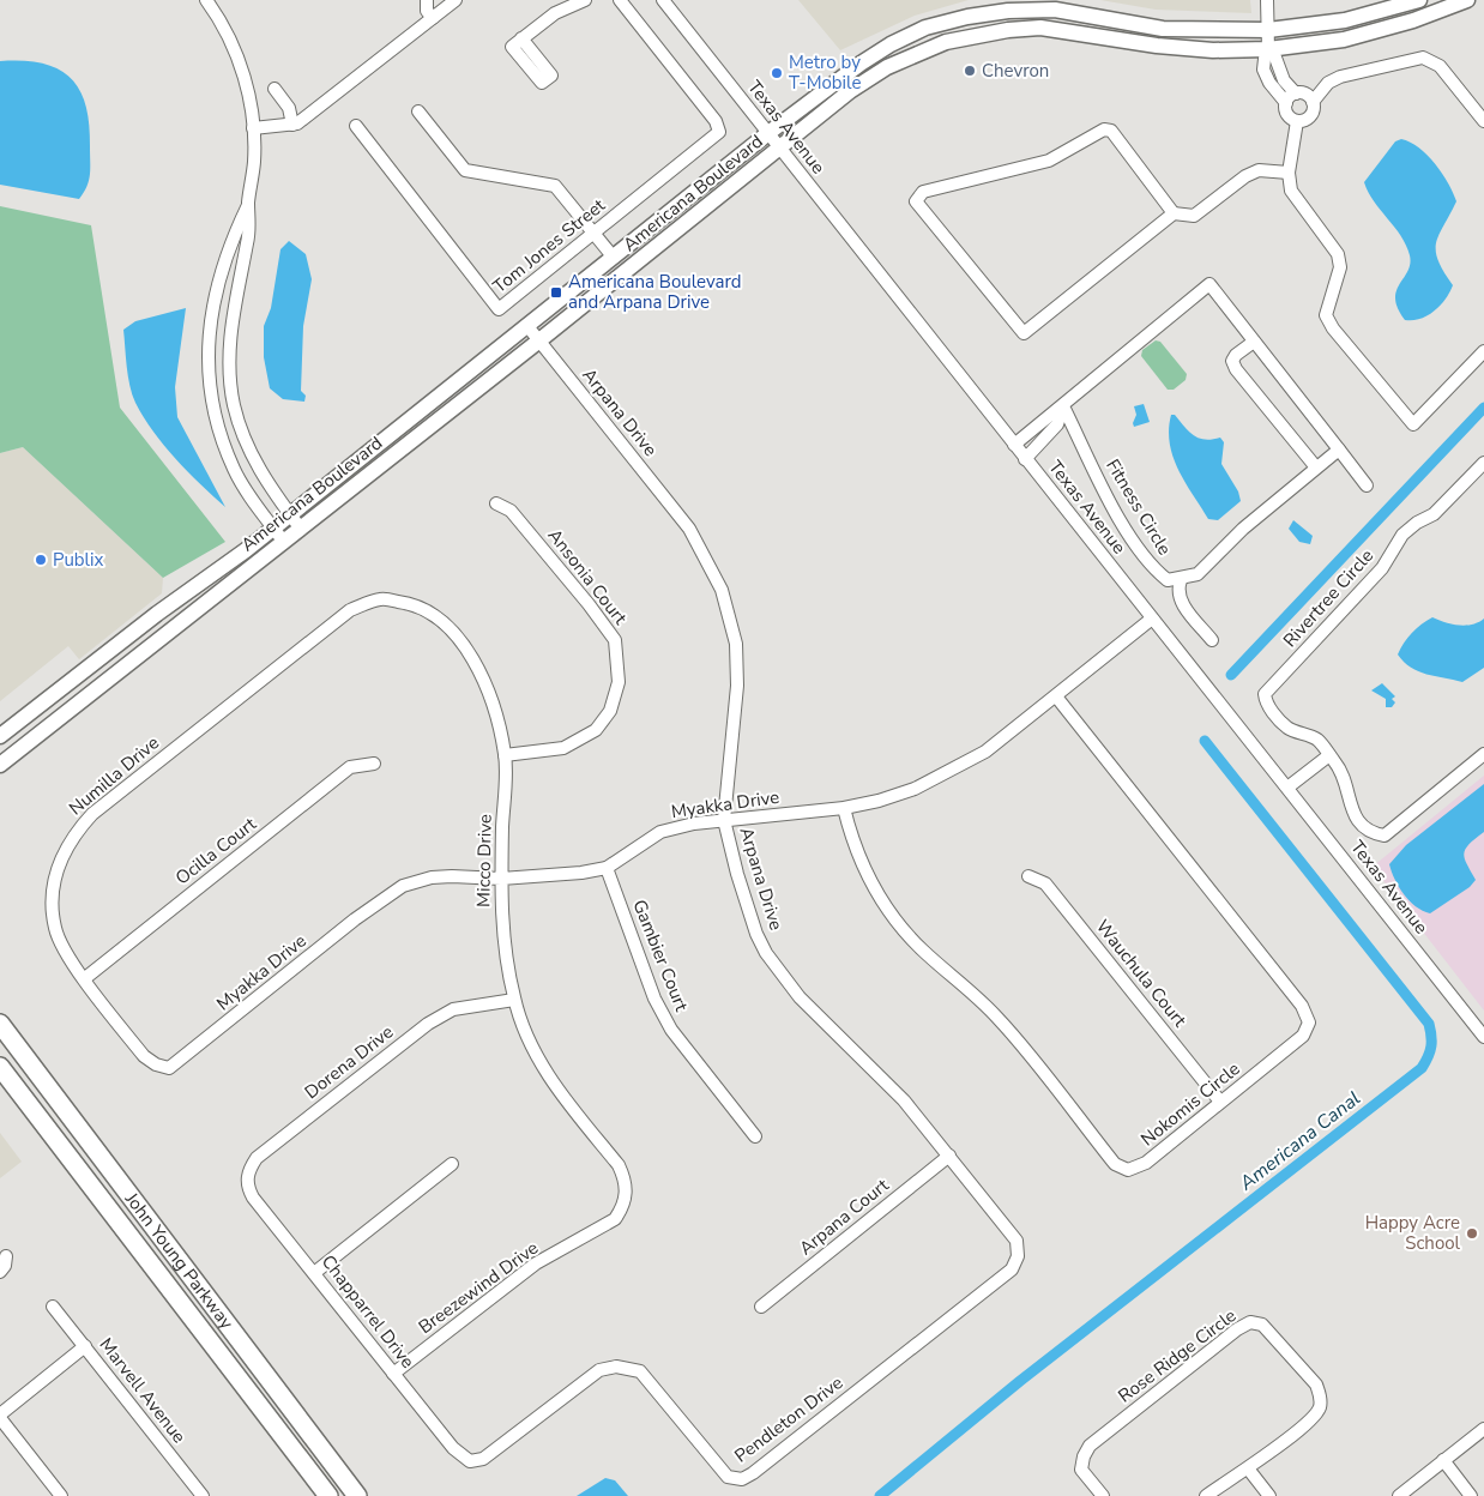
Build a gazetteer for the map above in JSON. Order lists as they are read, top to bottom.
{
  "streets": {
    "highway": ["John Young Parkway"],
    "main road": ["Americana Boulevard"],
    "street": [
      "Texas Avenue",
      "Tom Jones Street",
      "Arpana Drive",
      "Fitness Circle",
      "Ansonia Court",
      "Rivertree Circle",
      "Numilla Drive",
      "Myakka Drive",
      "Ocilla Court",
      "Micco Drive",
      "Gambier Court",
      "Wauchula Court",
      "Dorena Drive",
      "Nokomis Circle",
      "Arpana Court",
      "Breezewind Drive",
      "Chapparrel Drive",
      "Rose Ridge Circle",
      "Marvell Avenue",
      "Pendleton Drive"
    ]
  },
  "crossings": [
    ["Texas Avenue", "Americana Boulevard"],
    ["Texas Avenue", "Myakka Drive"],
    ["Americana Boulevard", "Arpana Drive"],
    ["Arpana Drive", "Myakka Drive"],
    ["Arpana Drive", "Arpana Court"],
    ["Arpana Drive", "Pendleton Drive"],
    ["Ansonia Court", "Micco Drive"],
    ["Numilla Drive", "Myakka Drive"],
    ["Numilla Drive", "Ocilla Court"],
    ["Numilla Drive", "Micco Drive"],
    ["Myakka Drive", "Micco Drive"],
    ["Myakka Drive", "Gambier Court"],
    ["Myakka Drive", "Nokomis Circle"],
    ["Micco Drive", "Dorena Drive"],
    ["Micco Drive", "Breezewind Drive"],
    ["Wauchula Court", "Nokomis Circle"],
    ["Dorena Drive", "Chapparrel Drive"],
    ["Breezewind Drive", "Chapparrel Drive"],
    ["Chapparrel Drive", "Pendleton Drive"]
  ],
  "water": ["Americana Canal"],
  "places": {
    "other": [
      "Chevron",
      "Metro by T-Mobile",
      "Publix",
      "Happy Acre School"
    ],
    "transit": ["Americana Boulevard and Arpana Drive"]
  }
}
